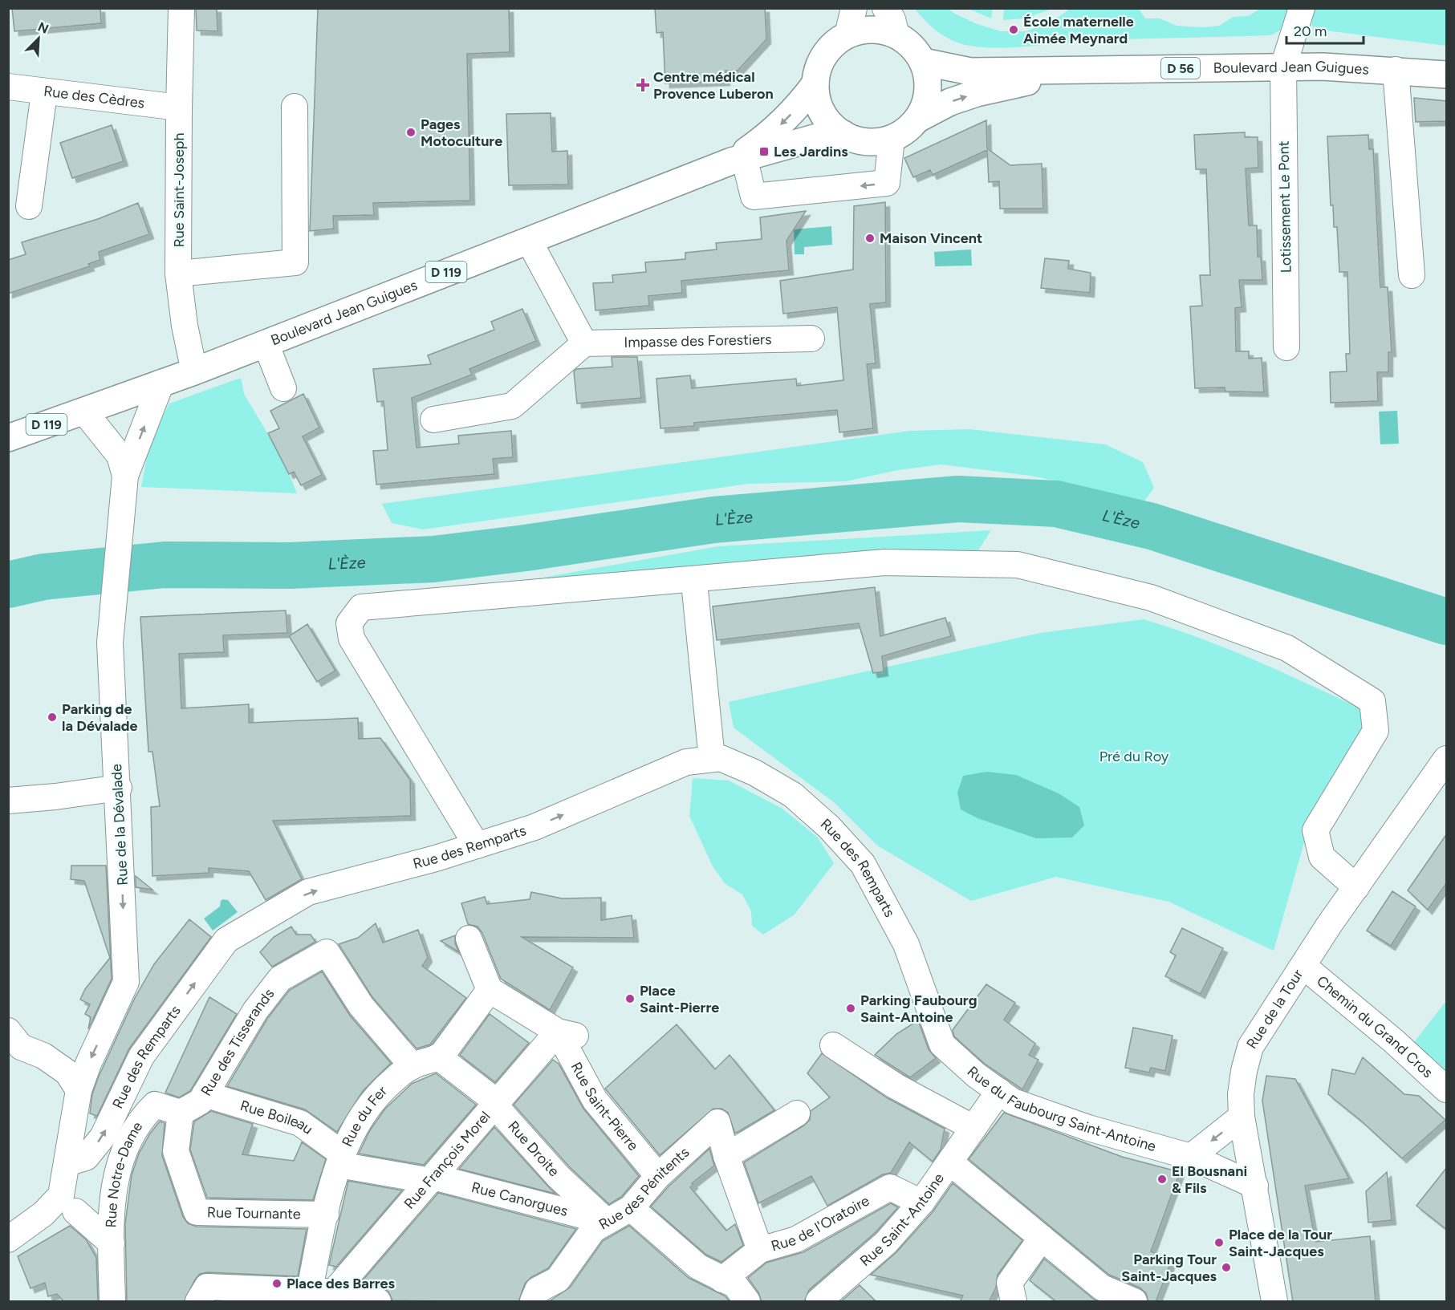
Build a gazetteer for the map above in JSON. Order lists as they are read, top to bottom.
{
  "streets": {
    "main road": ["D 56", "Boulevard Jean Guigues", "D 119"],
    "street": [
      "Rue des Cèdres",
      "Rue Saint-Joseph",
      "Lotissement Le Pont",
      "Impasse des Forestiers",
      "Rue de la Dévalade",
      "Rue des Remparts",
      "Rue de la Tour",
      "Chemin du Grand Cros",
      "Rue des Tisserands",
      "Rue Saint-Pierre",
      "Rue du Faubourg Saint-Antoine",
      "Rue du Fer",
      "Rue Boileau",
      "Rue Droite",
      "Rue François Morel",
      "Rue Notre-Dame",
      "Rue des Pénitents",
      "Rue Canorgues",
      "Rue Tournante",
      "Rue Saint-Antoine",
      "Rue de l'Oratoire"
    ]
  },
  "crossings": [
    ["Boulevard Jean Guigues", "Rue Saint-Joseph"],
    ["Boulevard Jean Guigues", "Lotissement Le Pont"],
    ["Boulevard Jean Guigues", "Rue de la Dévalade"],
    ["Rue des Cèdres", "Rue Saint-Joseph"],
    ["Rue de la Dévalade", "Rue des Remparts"],
    ["Rue des Remparts", "Rue du Faubourg Saint-Antoine"],
    ["Rue de la Tour", "Chemin du Grand Cros"],
    ["Rue de la Tour", "Rue du Faubourg Saint-Antoine"],
    ["Rue des Tisserands", "Rue du Fer"],
    ["Rue des Tisserands", "Rue Boileau"],
    ["Rue des Tisserands", "Rue Notre-Dame"],
    ["Rue des Tisserands", "Rue Tournante"],
    ["Rue Saint-Pierre", "Rue François Morel"],
    ["Rue Saint-Pierre", "Rue des Pénitents"],
    ["Rue du Faubourg Saint-Antoine", "Rue Saint-Antoine"],
    ["Rue du Fer", "Rue Boileau"],
    ["Rue du Fer", "Rue Droite"],
    ["Rue du Fer", "Rue François Morel"],
    ["Rue du Fer", "Rue Canorgues"],
    ["Rue du Fer", "Rue Tournante"],
    ["Rue Boileau", "Rue Notre-Dame"],
    ["Rue Boileau", "Rue Canorgues"],
    ["Rue Boileau", "Rue Tournante"],
    ["Rue Droite", "Rue François Morel"],
    ["Rue Droite", "Rue des Pénitents"],
    ["Rue Droite", "Rue Canorgues"],
    ["Rue François Morel", "Rue Canorgues"],
    ["Rue Notre-Dame", "Rue Tournante"],
    ["Rue des Pénitents", "Rue Canorgues"],
    ["Rue Saint-Antoine", "Rue de l'Oratoire"]
  ],
  "one_way": ["Rue des Remparts"],
  "water": ["L'Èze"],
  "parks": ["Pré du Roy"],
  "places": {
    "other": [
      "École maternelle Aimée Meynard",
      "Pages Motoculture",
      "Maison Vincent",
      "Parking de la Dévalade",
      "Place Saint-Pierre",
      "Parking Faubourg Saint-Antoine",
      "El Bousnani & Fils",
      "Place de la Tour Saint-Jacques",
      "Parking Tour Saint-Jacques",
      "Place des Barres"
    ],
    "health": ["Centre médical Provence Luberon"],
    "transit": ["Les Jardins"]
  },
  "scale_bar": "20 m",
  "north": "top right"
}
